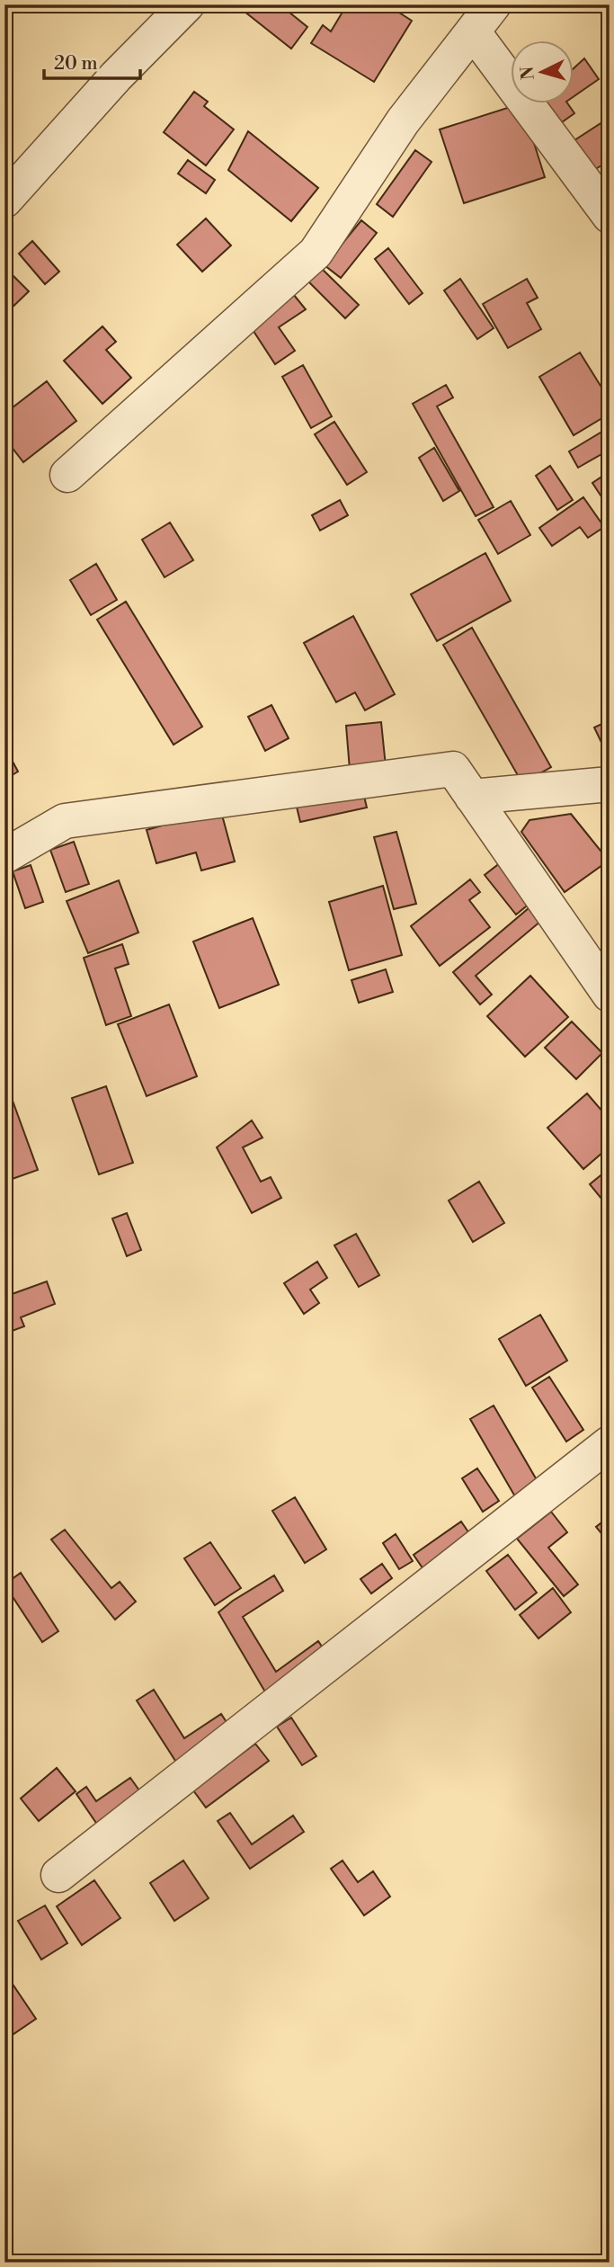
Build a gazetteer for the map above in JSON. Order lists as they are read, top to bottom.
{
  "scale_bar": "20 m",
  "north": "left"
}
